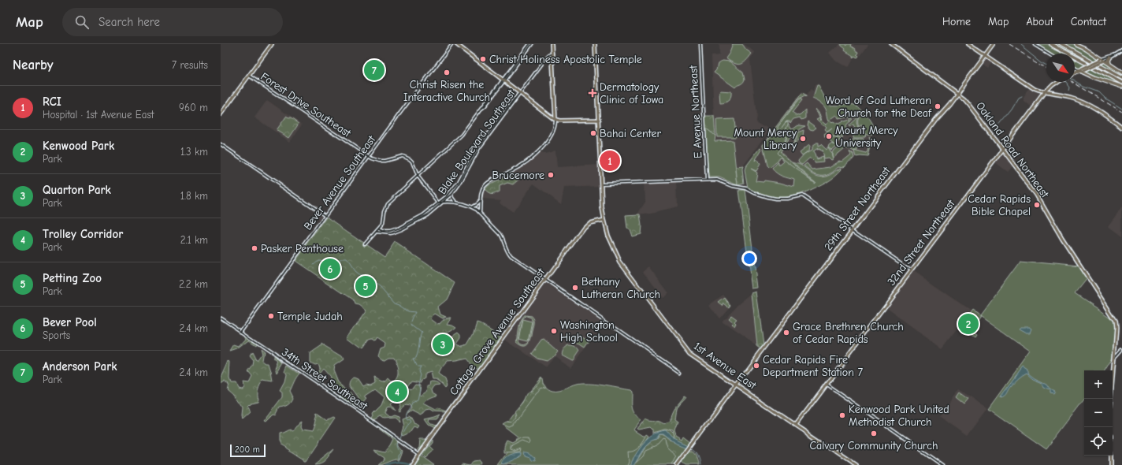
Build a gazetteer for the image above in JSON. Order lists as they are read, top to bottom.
{
  "streets": {
    "main road": [
      "Oakland Road Northeast",
      "29th Street Northeast",
      "32nd Street Northeast",
      "Cottage Grove Avenue Southeast",
      "1st Avenue East"
    ],
    "street": [
      "Forest Drive Southeast",
      "E Avenue Northeast",
      "Blake Boulevard Southeast",
      "Bever Avenue Southeast",
      "34th Street Southeast"
    ]
  },
  "crossings": [
    ["Forest Drive Southeast", "Blake Boulevard Southeast"],
    ["Forest Drive Southeast", "Bever Avenue Southeast"],
    ["Oakland Road Northeast", "29th Street Northeast"],
    ["Oakland Road Northeast", "32nd Street Northeast"],
    ["Bever Avenue Southeast", "34th Street Southeast"],
    ["29th Street Northeast", "1st Avenue East"],
    ["32nd Street Northeast", "1st Avenue East"],
    ["Cottage Grove Avenue Southeast", "1st Avenue East"],
    ["Cottage Grove Avenue Southeast", "34th Street Southeast"]
  ],
  "places": {
    "other": [
      "Christ Holiness Apostolic Temple",
      "Christ Risen the Interactive Church",
      "Word of God Lutheran Church for the Deaf",
      "Bahai Center",
      "Mount Mercy University",
      "Mount Mercy Library",
      "Brucemore",
      "Cedar Rapids Bible Chapel",
      "Pasker Penthouse",
      "Bethany Lutheran Church",
      "Temple Judah",
      "Washington High School",
      "Grace Brethren Church of Cedar Rapids",
      "Cedar Rapids Fire Department Station 7",
      "Kenwood Park United Methodist Church",
      "Calvary Community Church"
    ],
    "health": ["Dermatology Clinic of Iowa"]
  },
  "scale_bar": "200 m",
  "north": "bottom right",
  "page": {
    "header": "Map",
    "search": "Search here",
    "nav": [
      "Home",
      "Map",
      "About",
      "Contact"
    ],
    "heading": ["Nearby", "7 results"],
    "pins": [
      "7",
      "1",
      "6",
      "5",
      "2",
      "3",
      "4"
    ],
    "list": [
      {
        "mark": "1",
        "name": "RCI",
        "note": "Hospital · 1st Avenue East",
        "value": "960 m"
      },
      {
        "mark": "2",
        "name": "Kenwood Park",
        "note": "Park",
        "value": "1.3 km"
      },
      {
        "mark": "3",
        "name": "Quarton Park",
        "note": "Park",
        "value": "1.8 km"
      },
      {
        "mark": "4",
        "name": "Trolley Corridor",
        "note": "Park",
        "value": "2.1 km"
      },
      {
        "mark": "5",
        "name": "Petting Zoo",
        "note": "Park",
        "value": "2.2 km"
      },
      {
        "mark": "6",
        "name": "Bever Pool",
        "note": "Sports",
        "value": "2.4 km"
      },
      {
        "mark": "7",
        "name": "Anderson Park",
        "note": "Park",
        "value": "2.4 km"
      }
    ],
    "map_buttons": ["+", "−"],
    "scale": "200 m"
  }
}
